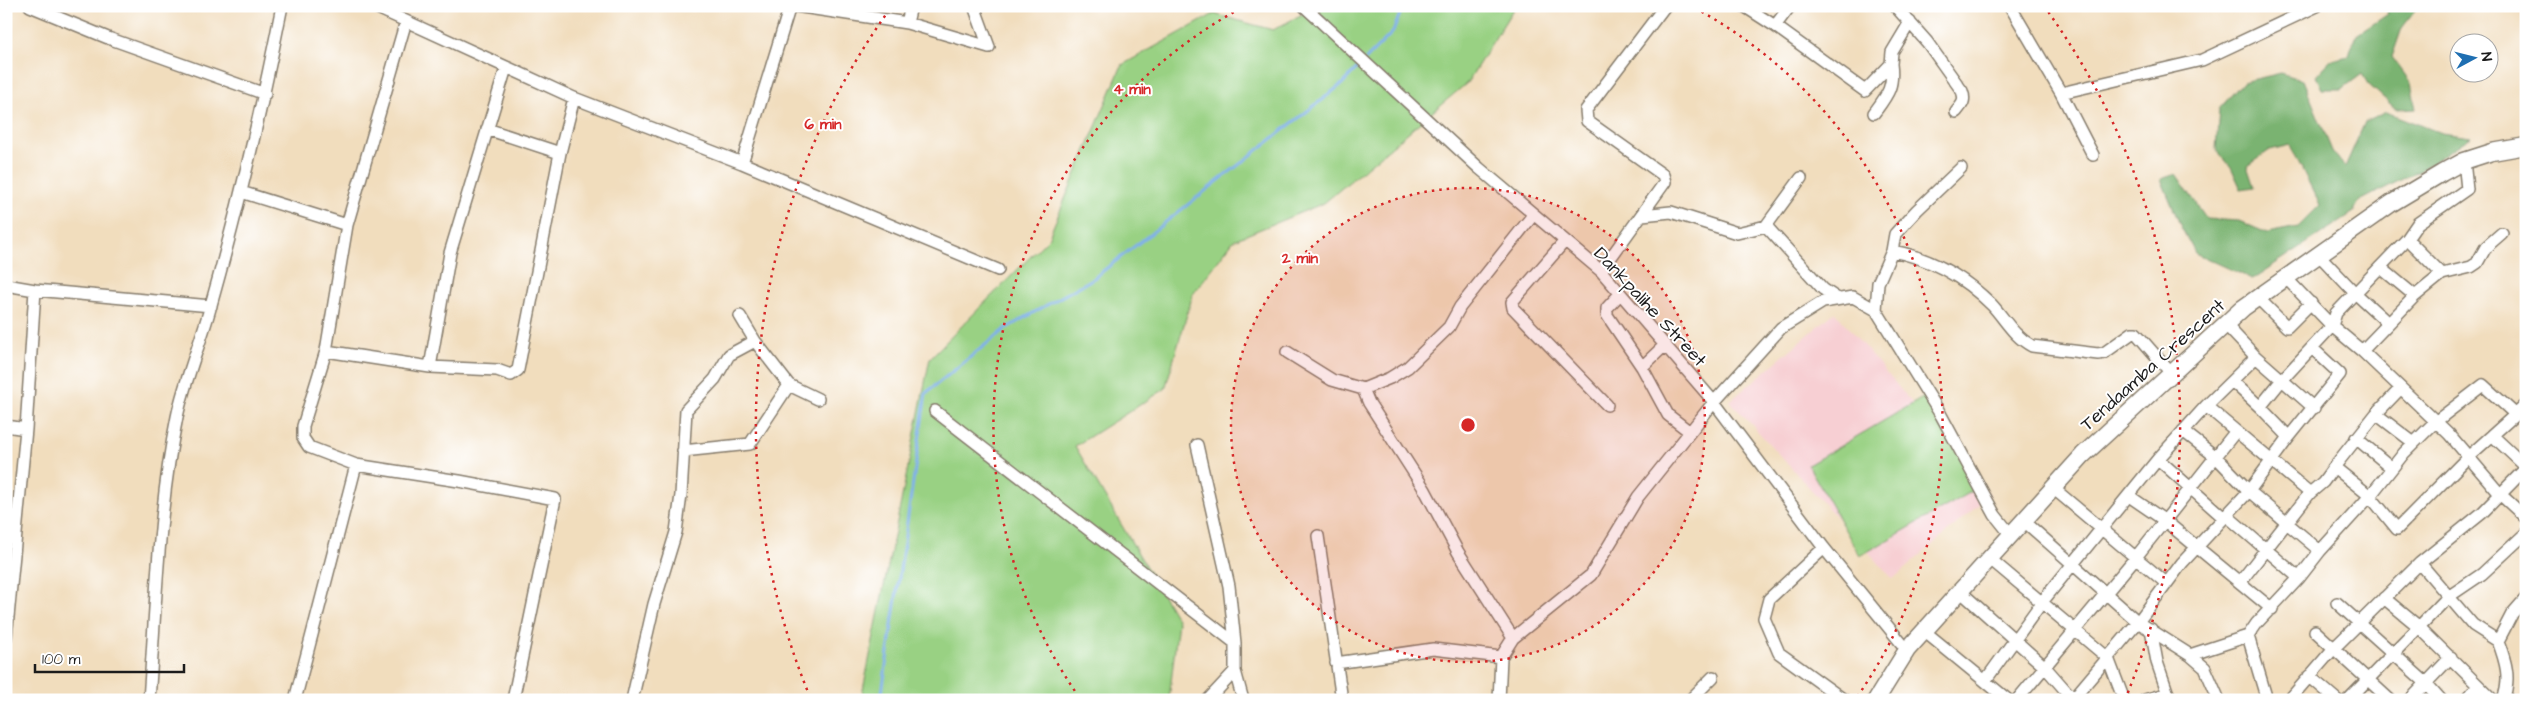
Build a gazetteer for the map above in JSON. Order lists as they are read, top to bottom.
{
  "streets": {
    "street": ["Dankpalihe Street", "Tendaamba Crescent"]
  },
  "crossings": [
    ["Dankpalihe Street", "Tendaamba Crescent"]
  ],
  "scale_bar": "100 m",
  "north": "right",
  "rings": ["4 min", "6 min", "2 min"]
}
